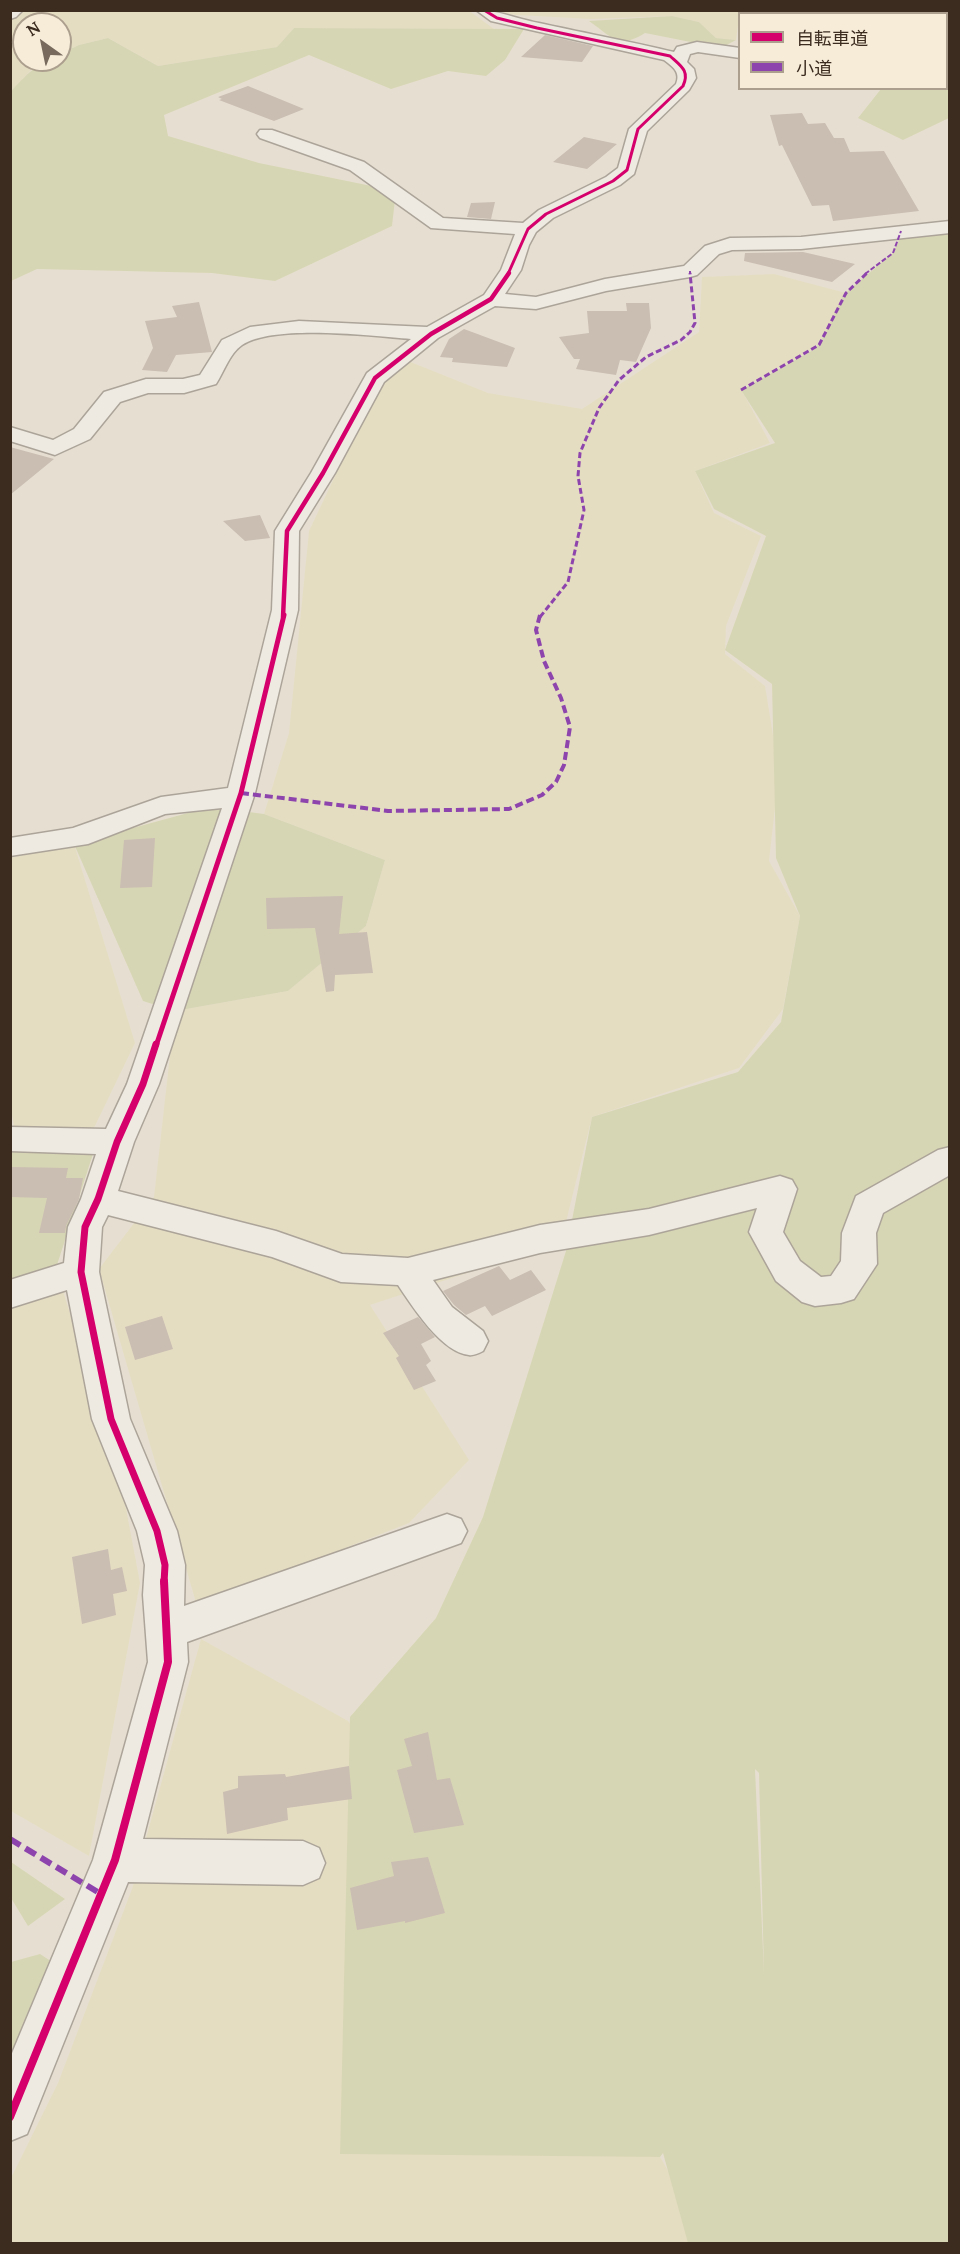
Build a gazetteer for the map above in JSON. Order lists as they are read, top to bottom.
{
  "legend": ["自転車道", "小道"],
  "north": "top left"
}
